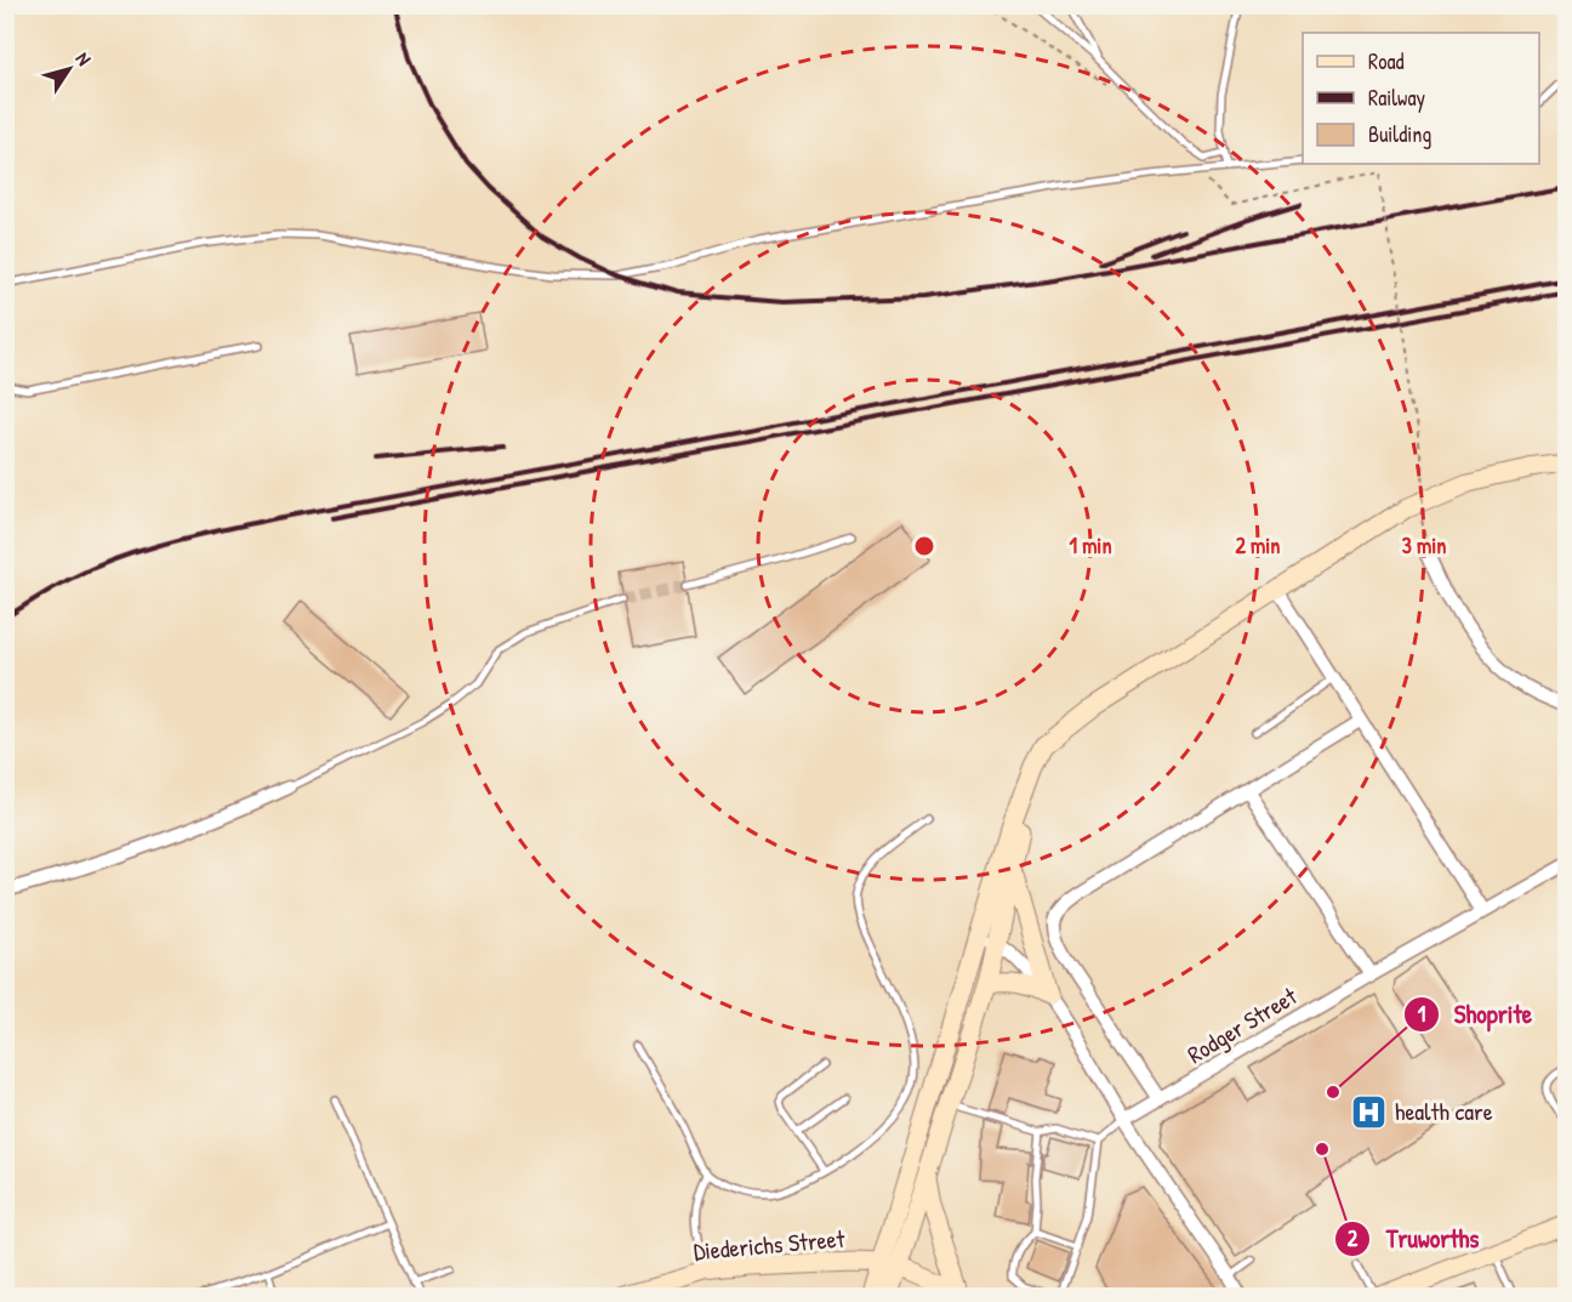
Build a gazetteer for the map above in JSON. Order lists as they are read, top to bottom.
{
  "streets": {
    "main road": ["Diederichs Street"],
    "street": ["Rodger Street"]
  },
  "places": {
    "other": ["Shoprite", "Truworths"],
    "hospital": ["health care"]
  },
  "legend": ["Road", "Railway", "Building"],
  "north": "top right",
  "rings": ["1 min", "2 min", "3 min"]
}
